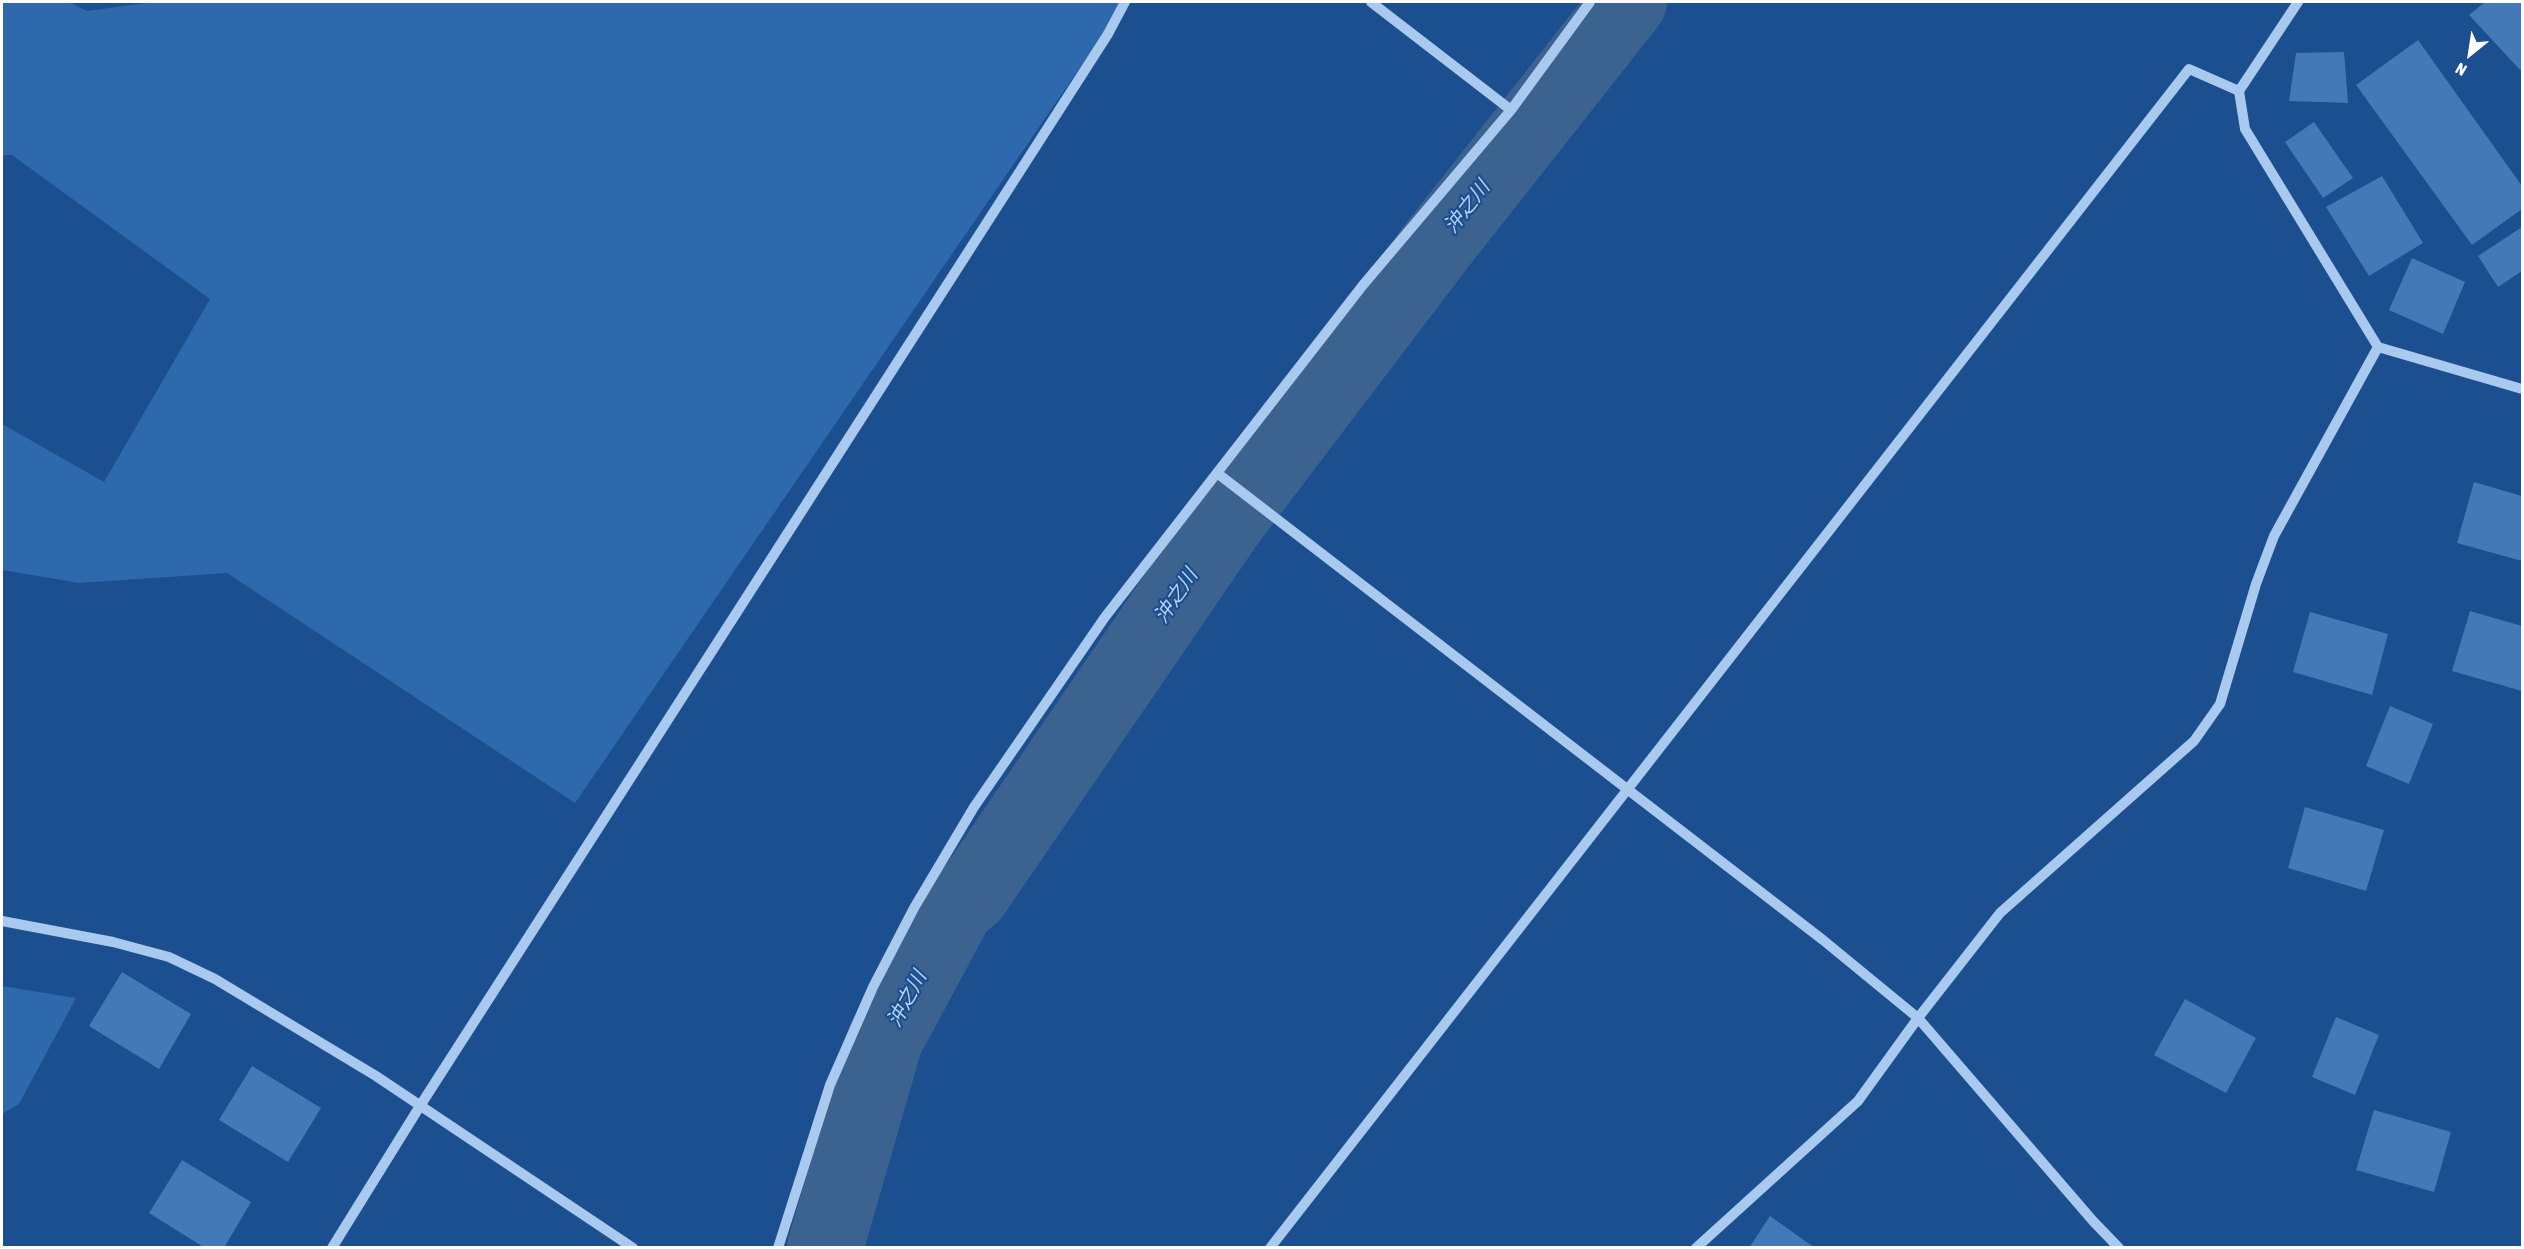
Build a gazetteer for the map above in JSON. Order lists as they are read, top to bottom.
{
  "water": ["沖之川"],
  "north": "bottom left"
}
